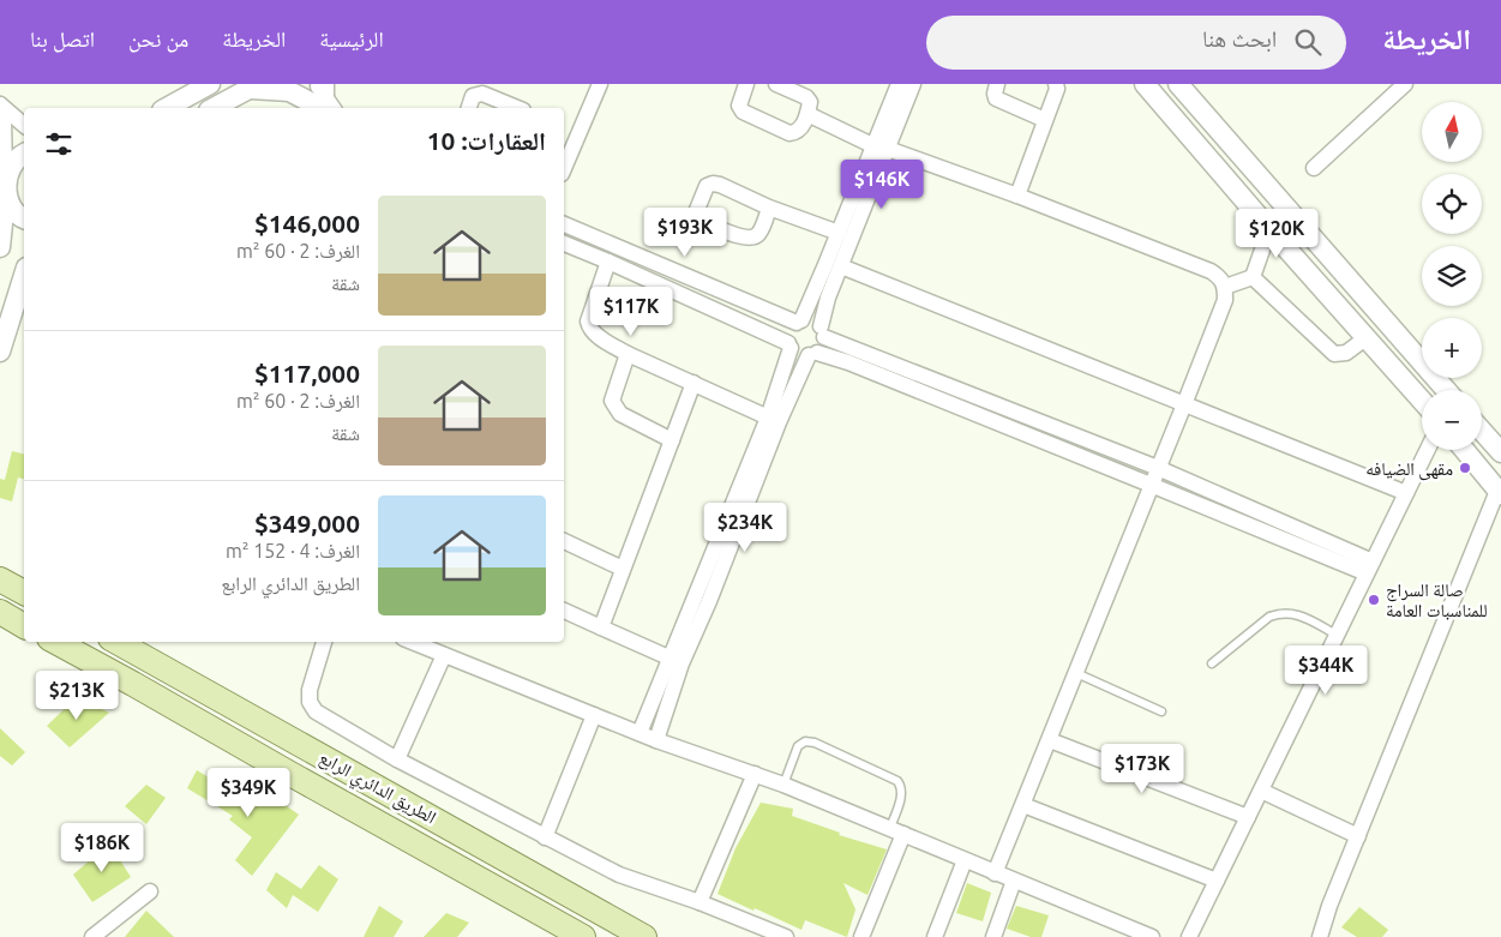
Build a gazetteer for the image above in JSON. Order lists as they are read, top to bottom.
{
  "streets": {
    "main road": ["الطريق الدائري الرابع"]
  },
  "places": ["مقهى الضيافه", "صالة السراج للمناسبات العامة"],
  "north": "top",
  "page": {
    "header": "الخريطة",
    "search": "ابحث هنا",
    "nav": [
      "الرئيسية",
      "الخريطة",
      "من نحن",
      "اتصل بنا"
    ],
    "map_buttons": ["+", "−"],
    "heading": "العقارات: 10",
    "price": [
      "$146K",
      "$193K",
      "$120K",
      "$117K",
      "$234K",
      "$344K",
      "$213K",
      "$173K",
      "$349K",
      "$186K"
    ],
    "list": [
      {
        "name": "$146,000",
        "note": "الغرف: 2 · 60 m² · شقة"
      },
      {
        "name": "$117,000",
        "note": "الغرف: 2 · 60 m² · شقة"
      },
      {
        "name": "$349,000",
        "note": "الغرف: 4 · 152 m² · الطريق الدائري الرابع"
      }
    ]
  }
}
